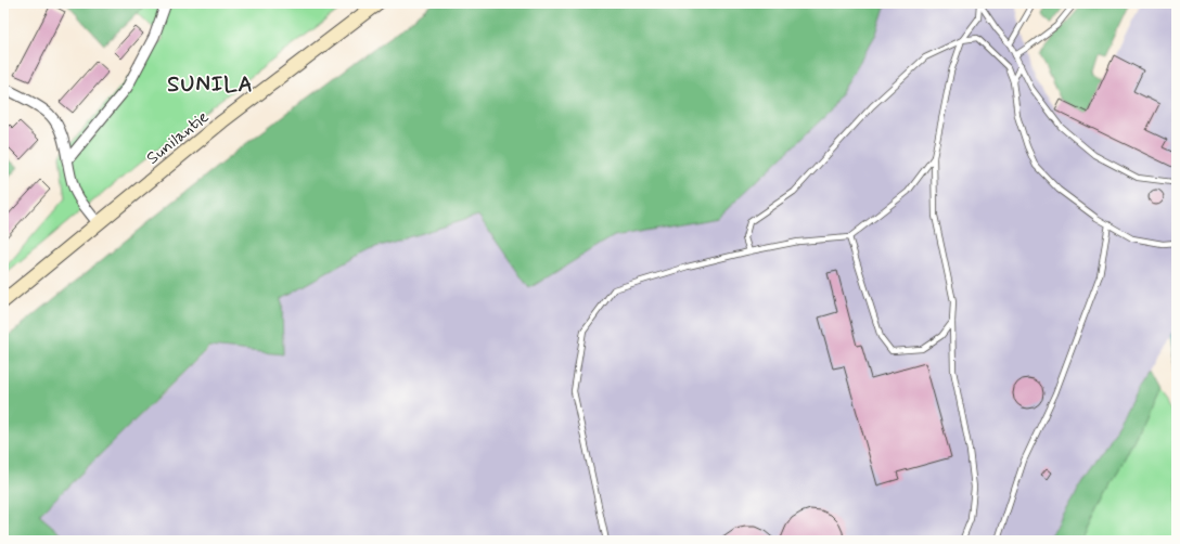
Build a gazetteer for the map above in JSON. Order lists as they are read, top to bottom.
{
  "streets": {
    "street": ["Sunilantie"]
  },
  "districts": ["SUNILA"]
}
